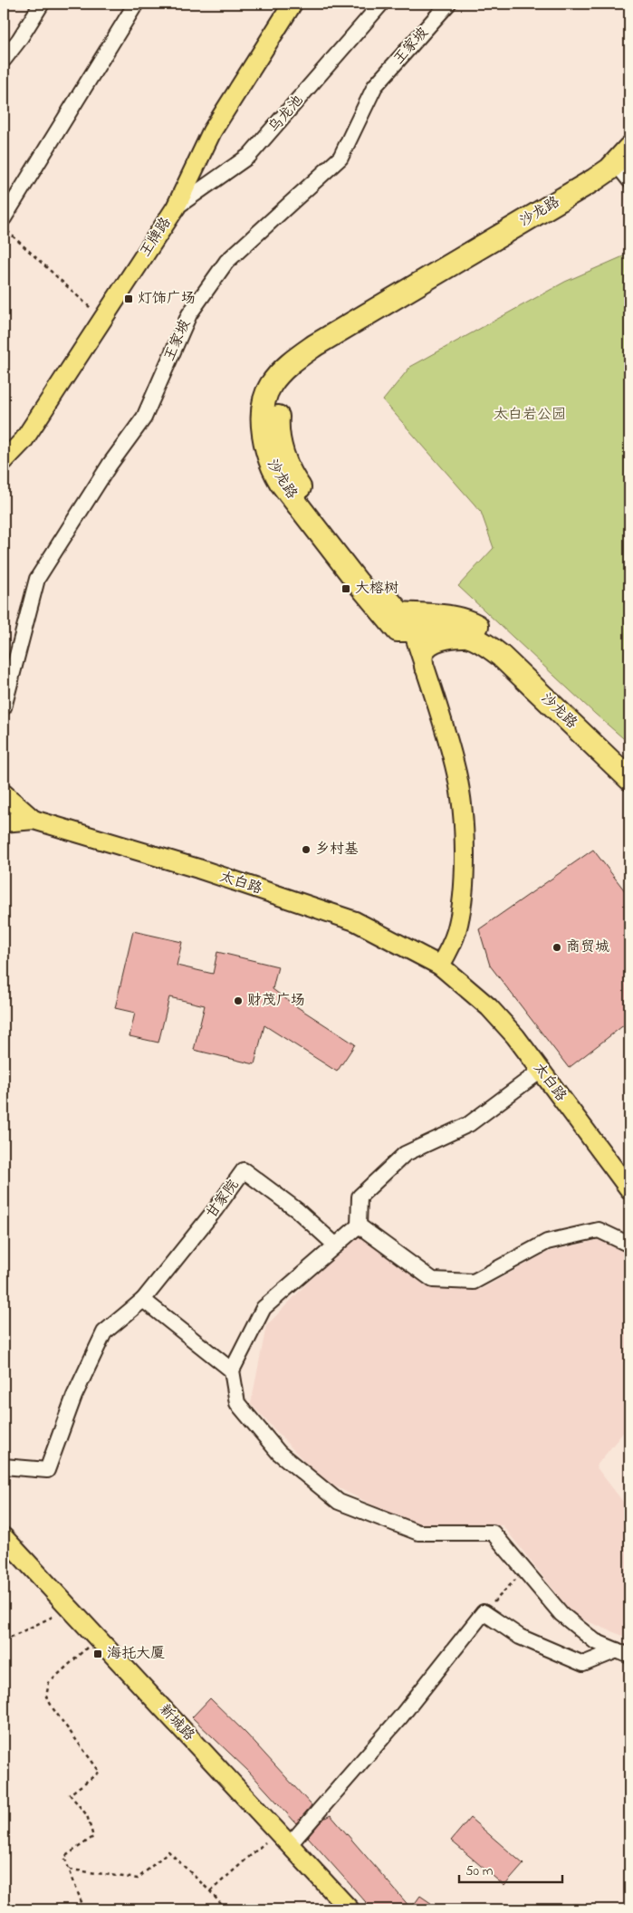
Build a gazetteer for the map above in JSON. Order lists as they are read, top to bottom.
{
  "streets": {
    "highway": ["沙龙路"],
    "main road": ["王牌路", "太白路", "新城路"],
    "street": ["王家坡", "乌龙池", "甘家院"]
  },
  "crossings": [
    ["乌龙池", "王牌路"]
  ],
  "parks": ["太白岩公园"],
  "places": {
    "transit": ["灯饰广场", "大榕树", "海托大厦"],
    "other": ["乡村基", "商贸城", "财茂广场"]
  },
  "scale_bar": "50 m"
}
